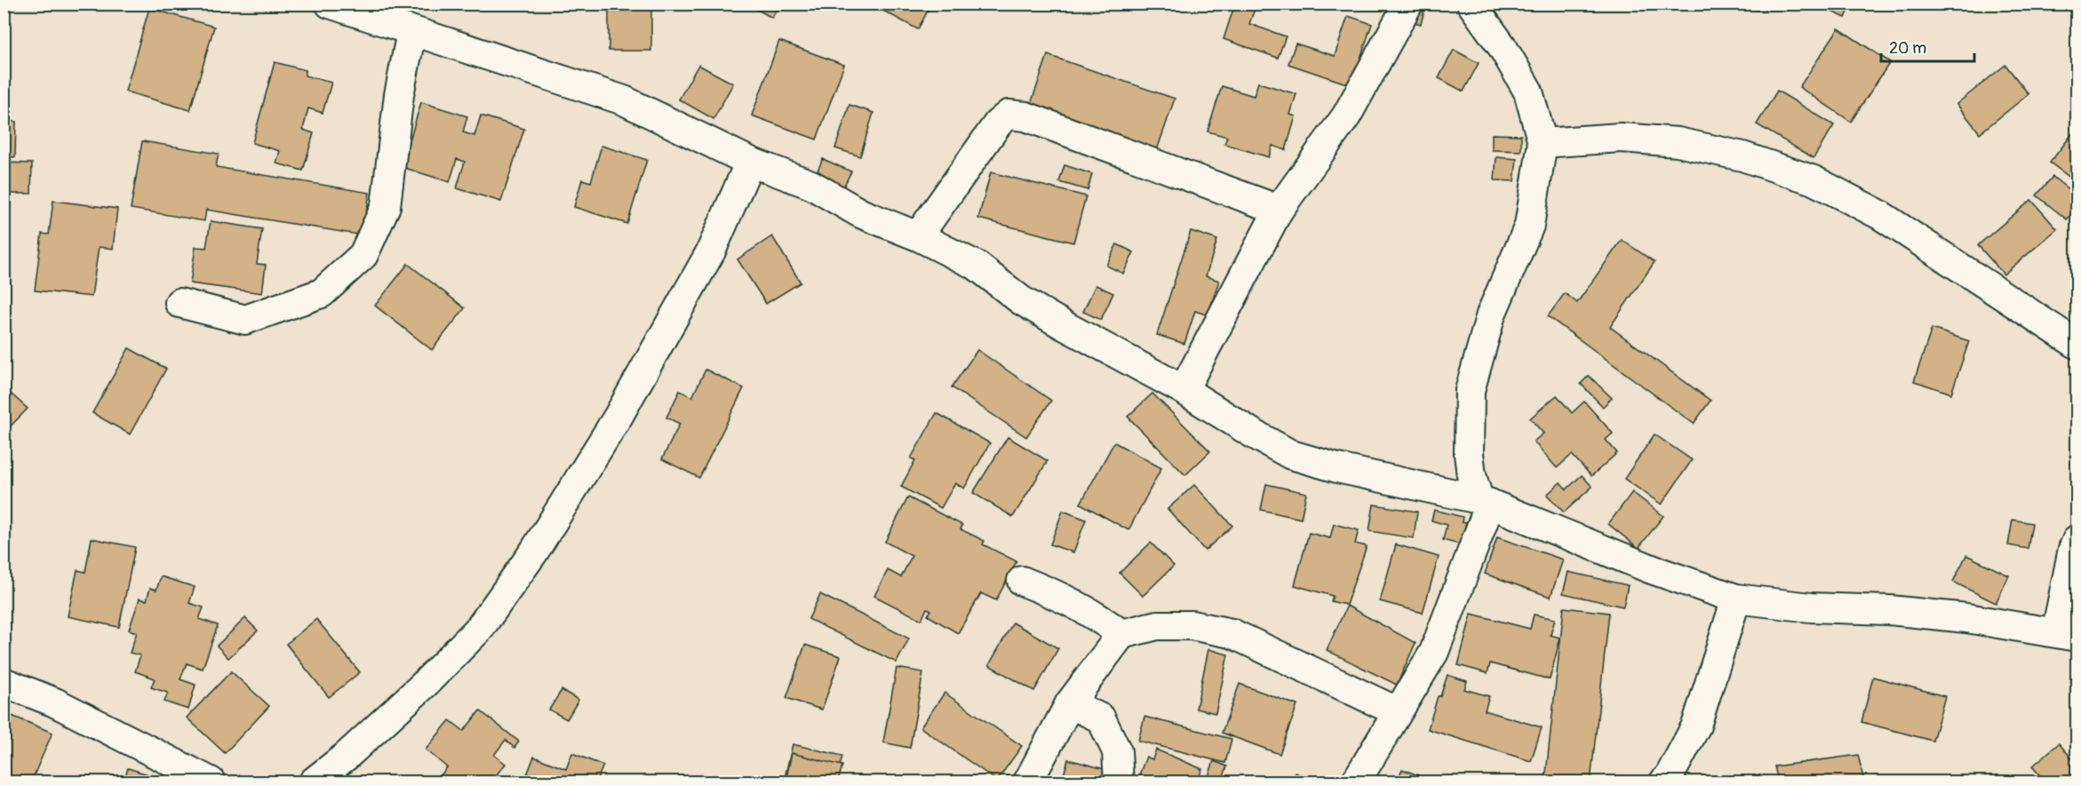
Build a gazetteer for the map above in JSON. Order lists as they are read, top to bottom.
{
  "scale_bar": "20 m"
}
